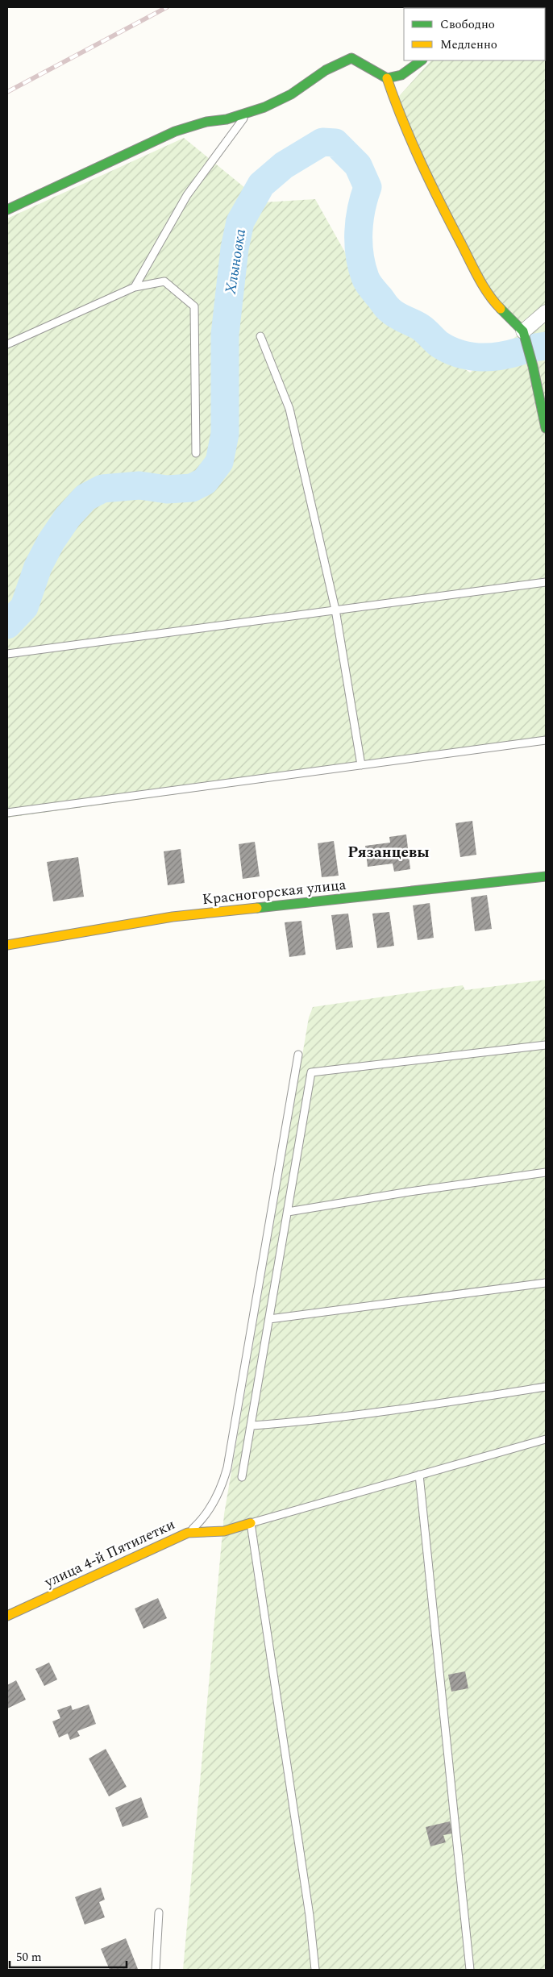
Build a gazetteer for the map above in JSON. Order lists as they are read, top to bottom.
{
  "streets": {
    "street": ["Красногорская улица", "улица 4-й Пятилетки"]
  },
  "districts": ["Рязанцевы"],
  "water": ["Хлыновка"],
  "legend": ["Свободно", "Медленно"],
  "scale_bar": "50 m"
}
